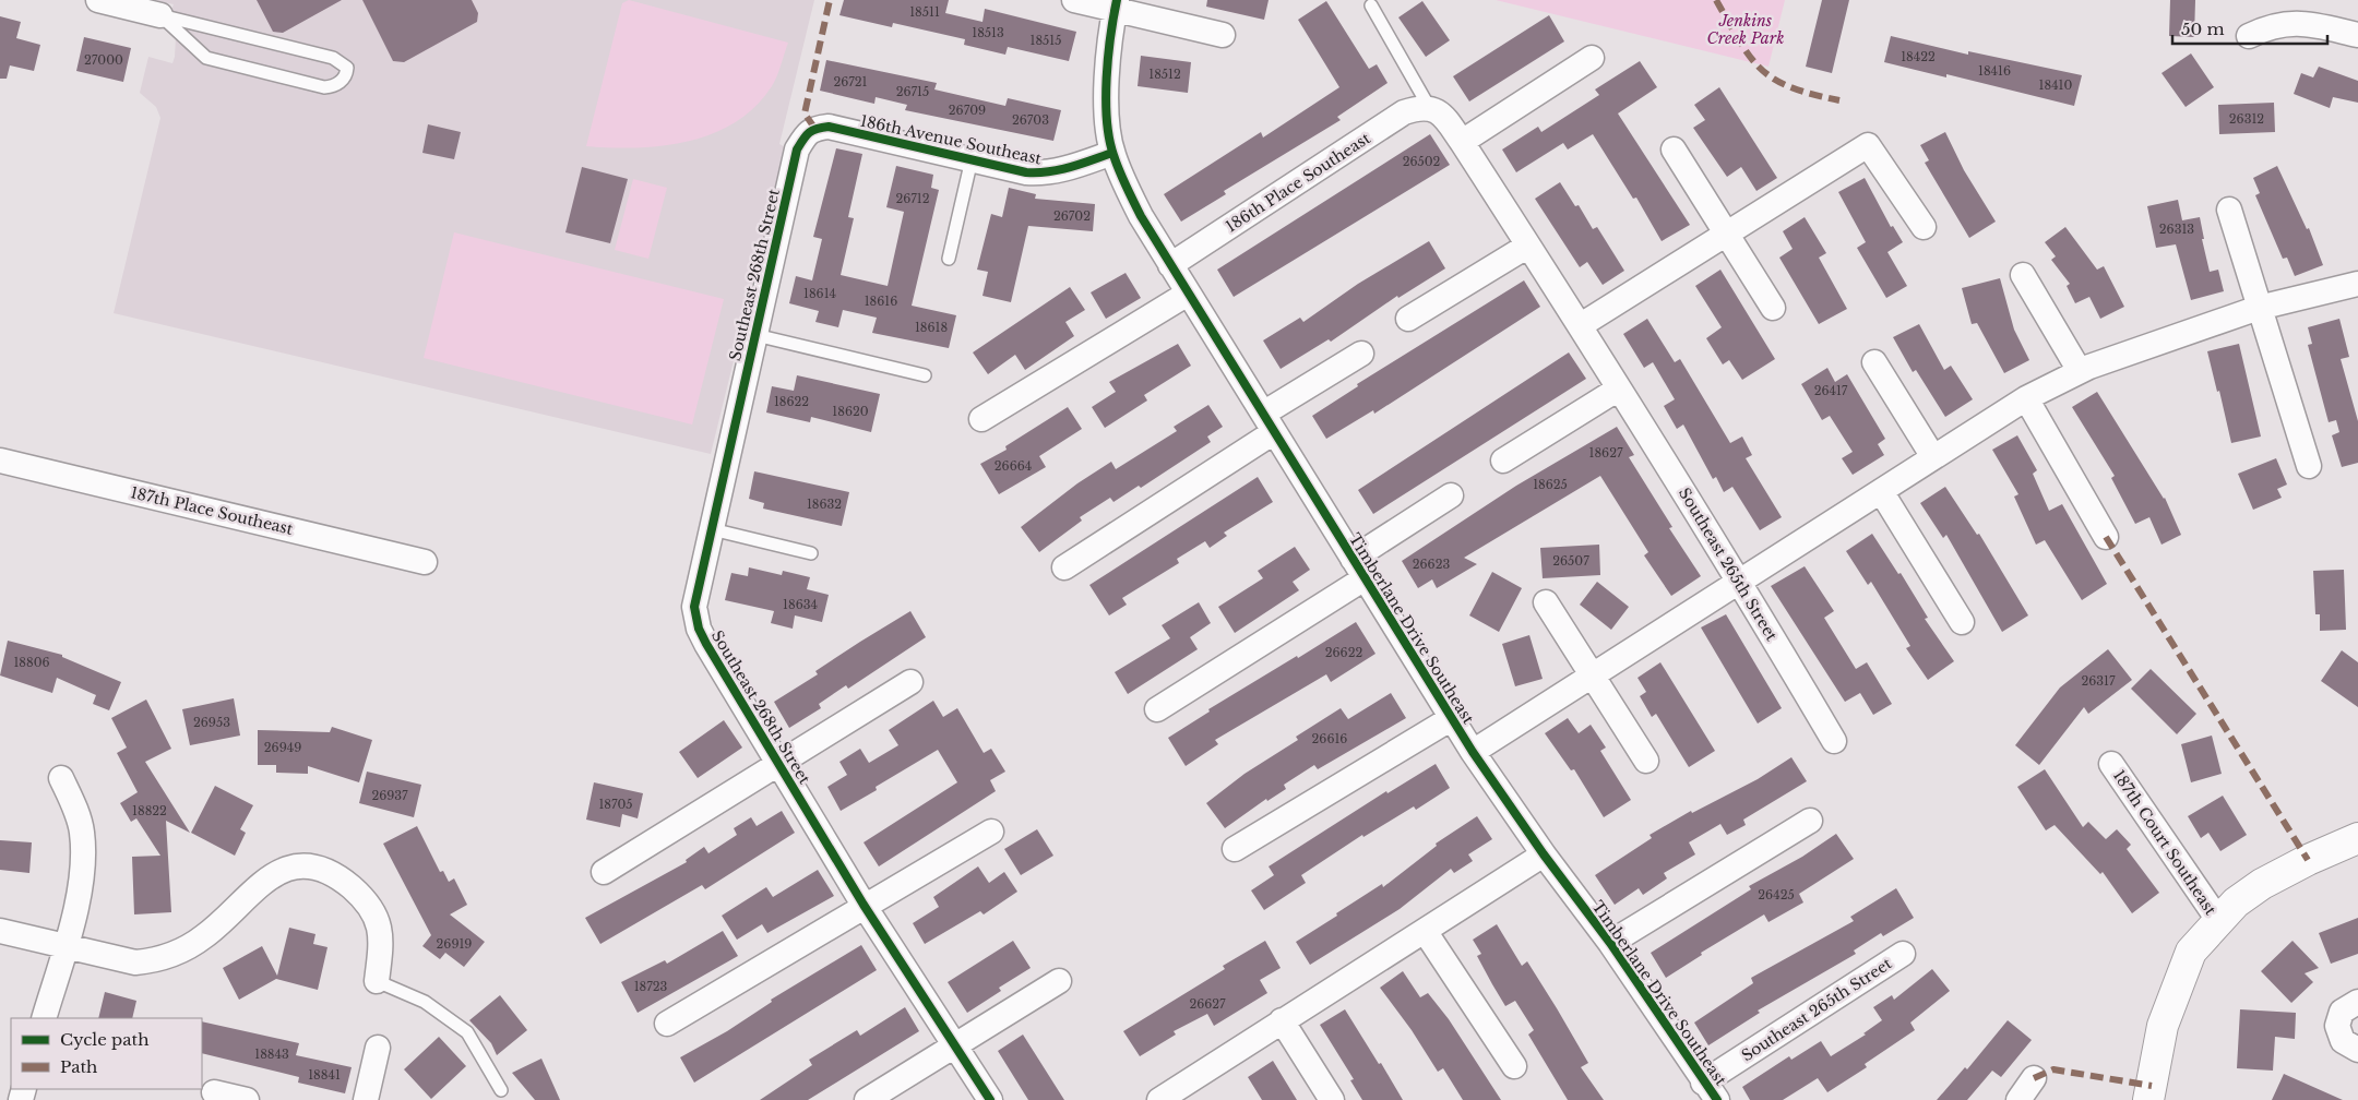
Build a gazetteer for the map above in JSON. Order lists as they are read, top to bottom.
{
  "streets": {
    "street": [
      "186th Avenue Southeast",
      "186th Place Southeast",
      "Southeast 268th Street",
      "187th Place Southeast",
      "Southeast 265th Street",
      "Timberlane Drive Southeast",
      "187th Court Southeast"
    ]
  },
  "crossings": [
    ["186th Avenue Southeast", "Southeast 268th Street"],
    ["186th Avenue Southeast", "Timberlane Drive Southeast"],
    ["186th Place Southeast", "Southeast 265th Street"],
    ["186th Place Southeast", "Timberlane Drive Southeast"],
    ["Southeast 265th Street", "Timberlane Drive Southeast"]
  ],
  "parks": ["Jenkins Creek Park"],
  "house_numbers": [
    "18511",
    "18513",
    "18515",
    "18422",
    "27000",
    "18416",
    "18512",
    "26721",
    "18410",
    "26715",
    "26709",
    "26312",
    "26703",
    "26502",
    "26712",
    "26702",
    "26313",
    "18614",
    "18616",
    "18618",
    "26417",
    "18622",
    "18620",
    "18627",
    "26664",
    "18625",
    "18632",
    "26507",
    "26623",
    "18634",
    "26622",
    "18806",
    "26317",
    "26953",
    "26616",
    "26949",
    "26937",
    "18705",
    "18822",
    "26425",
    "26919",
    "18723",
    "26627",
    "18843",
    "18841"
  ],
  "legend": ["Cycle path", "Path"],
  "scale_bar": "50 m"
}
